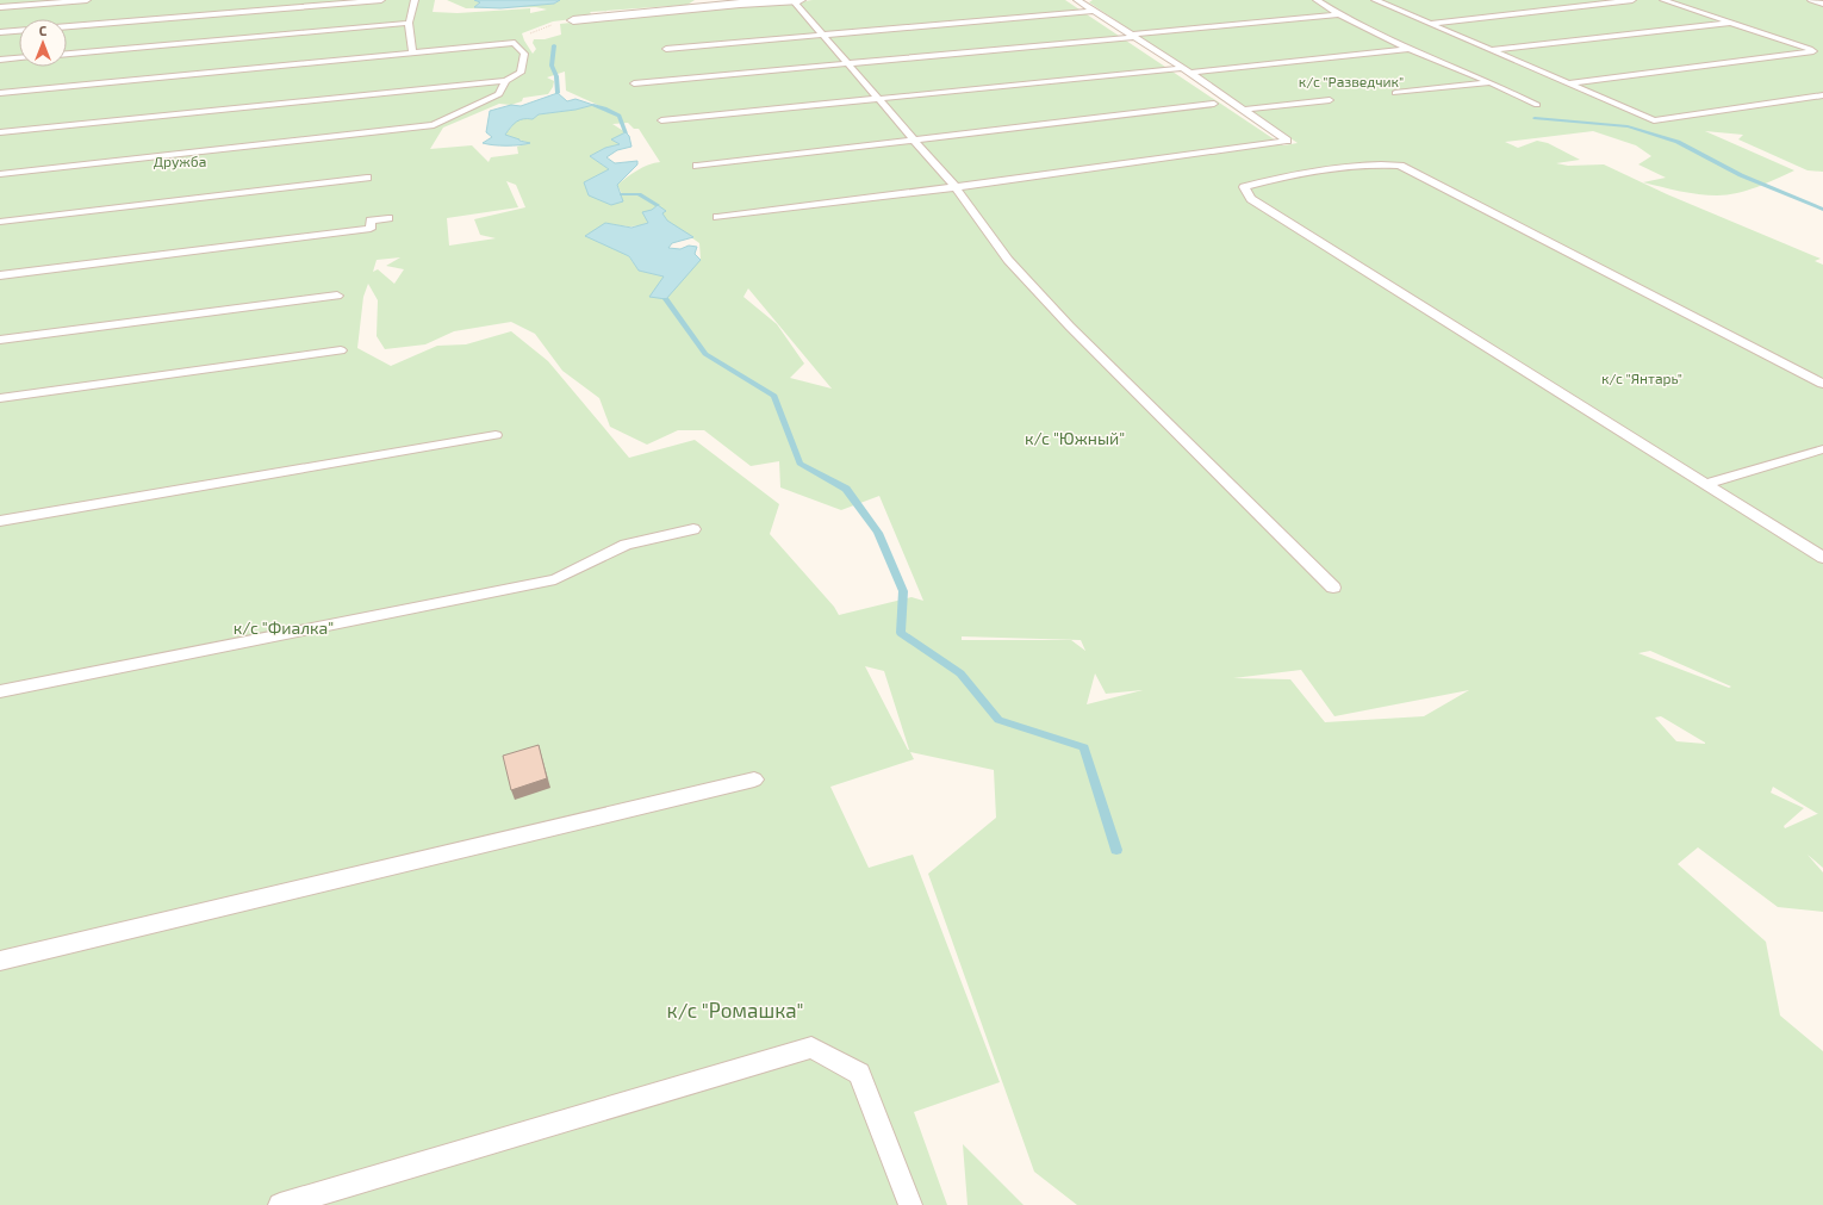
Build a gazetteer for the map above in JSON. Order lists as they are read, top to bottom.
{
  "parks": [
    "к/с \"Разведчик\"",
    "Дружба",
    "к/с \"Янтарь\"",
    "к/с \"Южный\"",
    "к/с \"Фиалка\"",
    "к/с \"Ромашка\""
  ],
  "north": "top"
}
